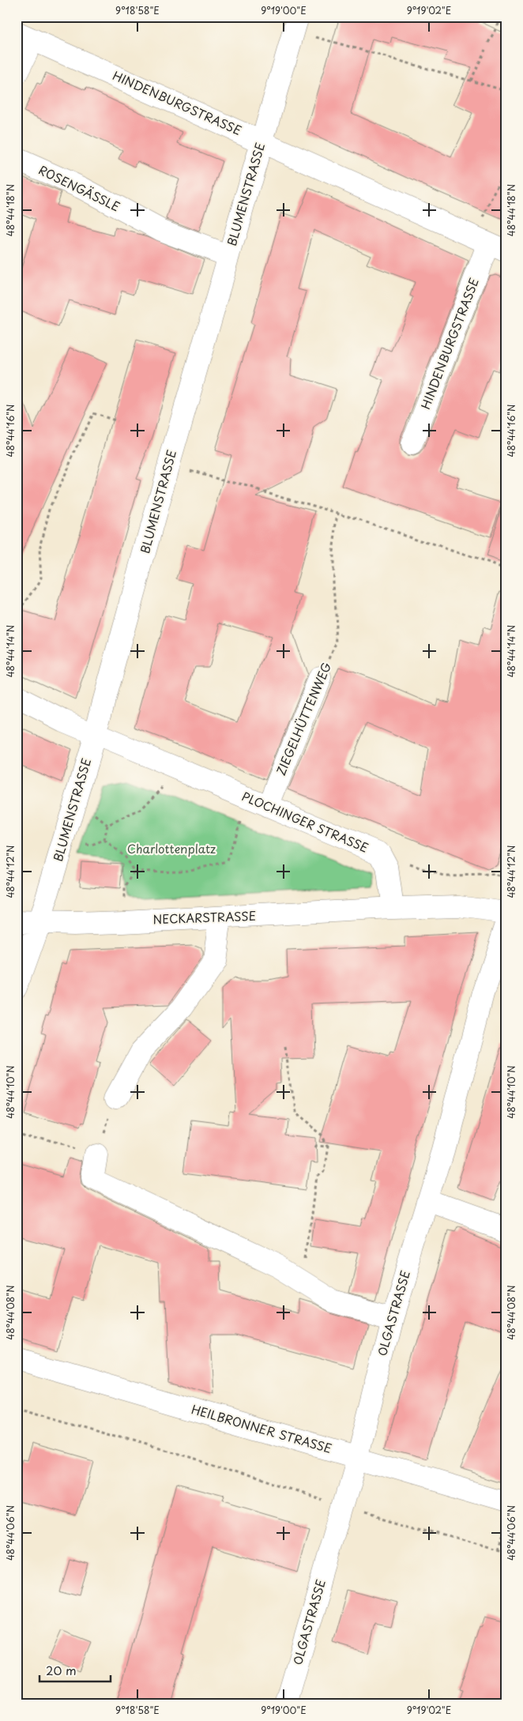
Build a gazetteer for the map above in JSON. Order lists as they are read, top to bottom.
{
  "streets": {
    "street": [
      "HINDENBURGSTRASSE",
      "ROSENGÄSSLE",
      "BLUMENSTRASSE",
      "ZIEGELHÜTTENWEG",
      "PLOCHINGER STRASSE",
      "NECKARSTRASSE",
      "OLGASTRASSE",
      "HEILBRONNER STRASSE"
    ]
  },
  "crossings": [
    ["HINDENBURGSTRASSE", "BLUMENSTRASSE"],
    ["ROSENGÄSSLE", "BLUMENSTRASSE"],
    ["BLUMENSTRASSE", "PLOCHINGER STRASSE"],
    ["BLUMENSTRASSE", "NECKARSTRASSE"],
    ["ZIEGELHÜTTENWEG", "PLOCHINGER STRASSE"],
    ["PLOCHINGER STRASSE", "NECKARSTRASSE"],
    ["OLGASTRASSE", "HEILBRONNER STRASSE"]
  ],
  "parks": ["Charlottenplatz"],
  "scale_bar": "20 m",
  "coordinates": [
    "9°18'58\"E",
    "9°19'00\"E",
    "9°19'02\"E",
    "48°44'18\"N",
    "48°44'16\"N",
    "48°44'14\"N",
    "48°44'12\"N",
    "48°44'10\"N",
    "48°44'08\"N",
    "48°44'06\"N"
  ]
}
